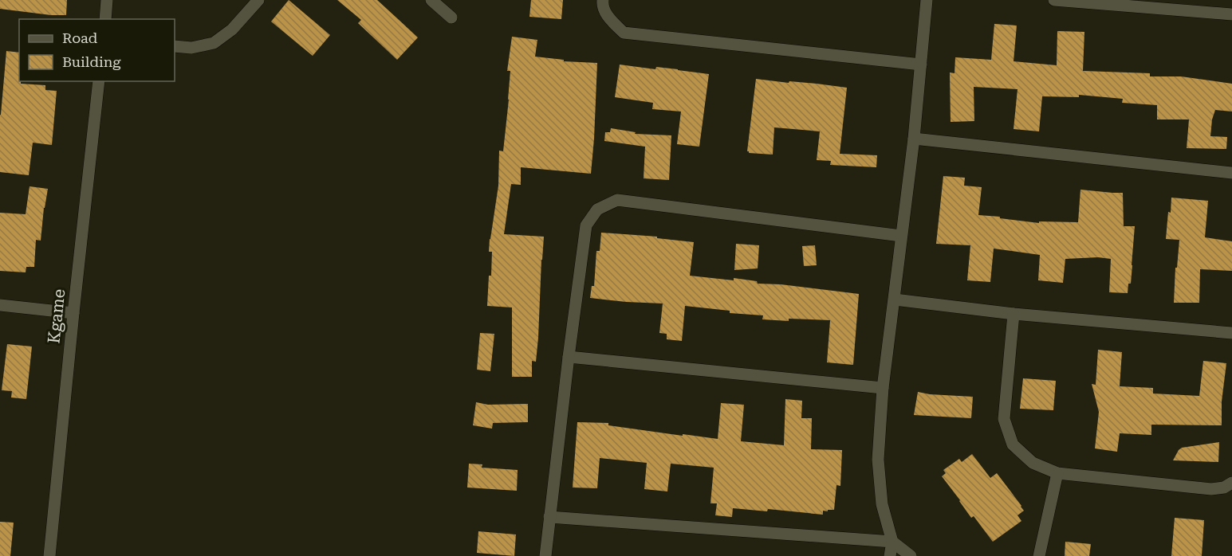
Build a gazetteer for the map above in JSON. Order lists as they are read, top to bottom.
{
  "streets": {
    "street": ["Kgame"]
  },
  "legend": ["Road", "Building"]
}
